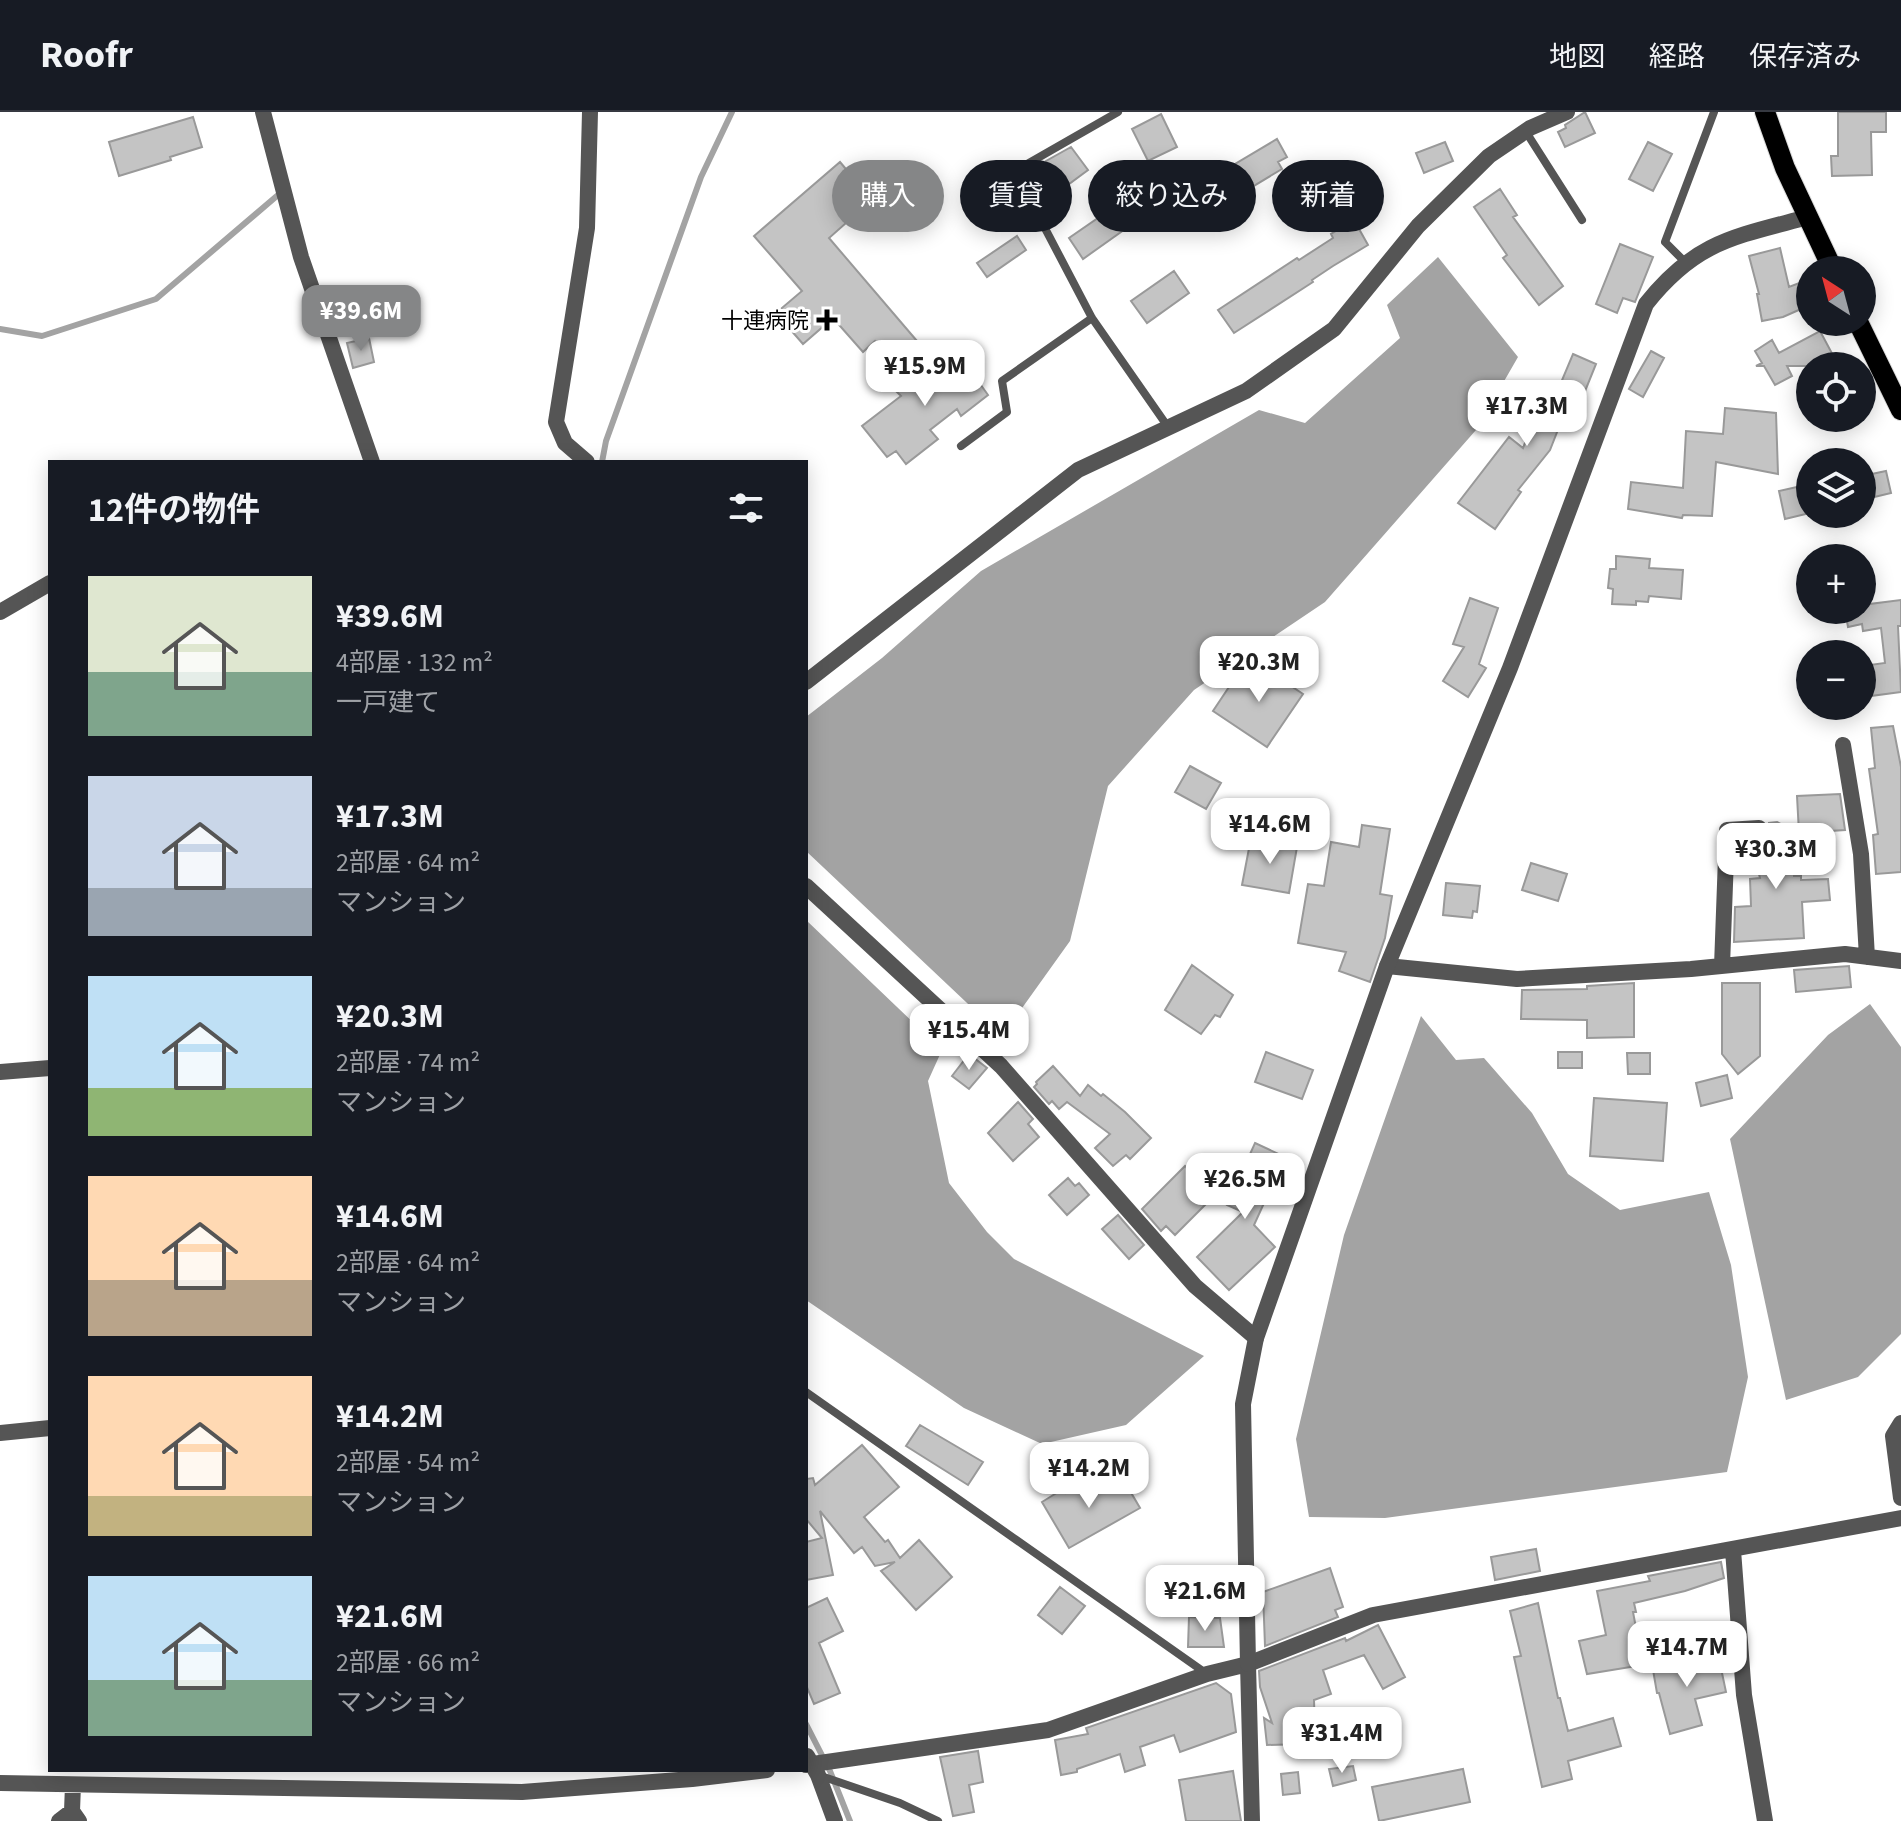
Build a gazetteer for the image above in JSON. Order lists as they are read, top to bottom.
{
  "places": {
    "health": ["十連病院"]
  },
  "north": "top left",
  "page": {
    "header": "Roofr",
    "nav": ["地図", "経路", "保存済み"],
    "chip": [
      "購入",
      "賃貸",
      "絞り込み",
      "新着"
    ],
    "map_buttons": ["+", "−"],
    "price": [
      "¥39.6M",
      "¥15.9M",
      "¥17.3M",
      "¥20.3M",
      "¥14.6M",
      "¥30.3M",
      "¥15.4M",
      "¥26.5M",
      "¥14.2M",
      "¥21.6M",
      "¥14.7M",
      "¥31.4M"
    ],
    "heading": "12件の物件",
    "list": [
      {
        "name": "¥39.6M",
        "note": "4部屋 · 132 m² · 一戸建て"
      },
      {
        "name": "¥17.3M",
        "note": "2部屋 · 64 m² · マンション"
      },
      {
        "name": "¥20.3M",
        "note": "2部屋 · 74 m² · マンション"
      },
      {
        "name": "¥14.6M",
        "note": "2部屋 · 64 m² · マンション"
      },
      {
        "name": "¥14.2M",
        "note": "2部屋 · 54 m² · マンション"
      },
      {
        "name": "¥21.6M",
        "note": "2部屋 · 66 m² · マンション"
      }
    ]
  }
}
